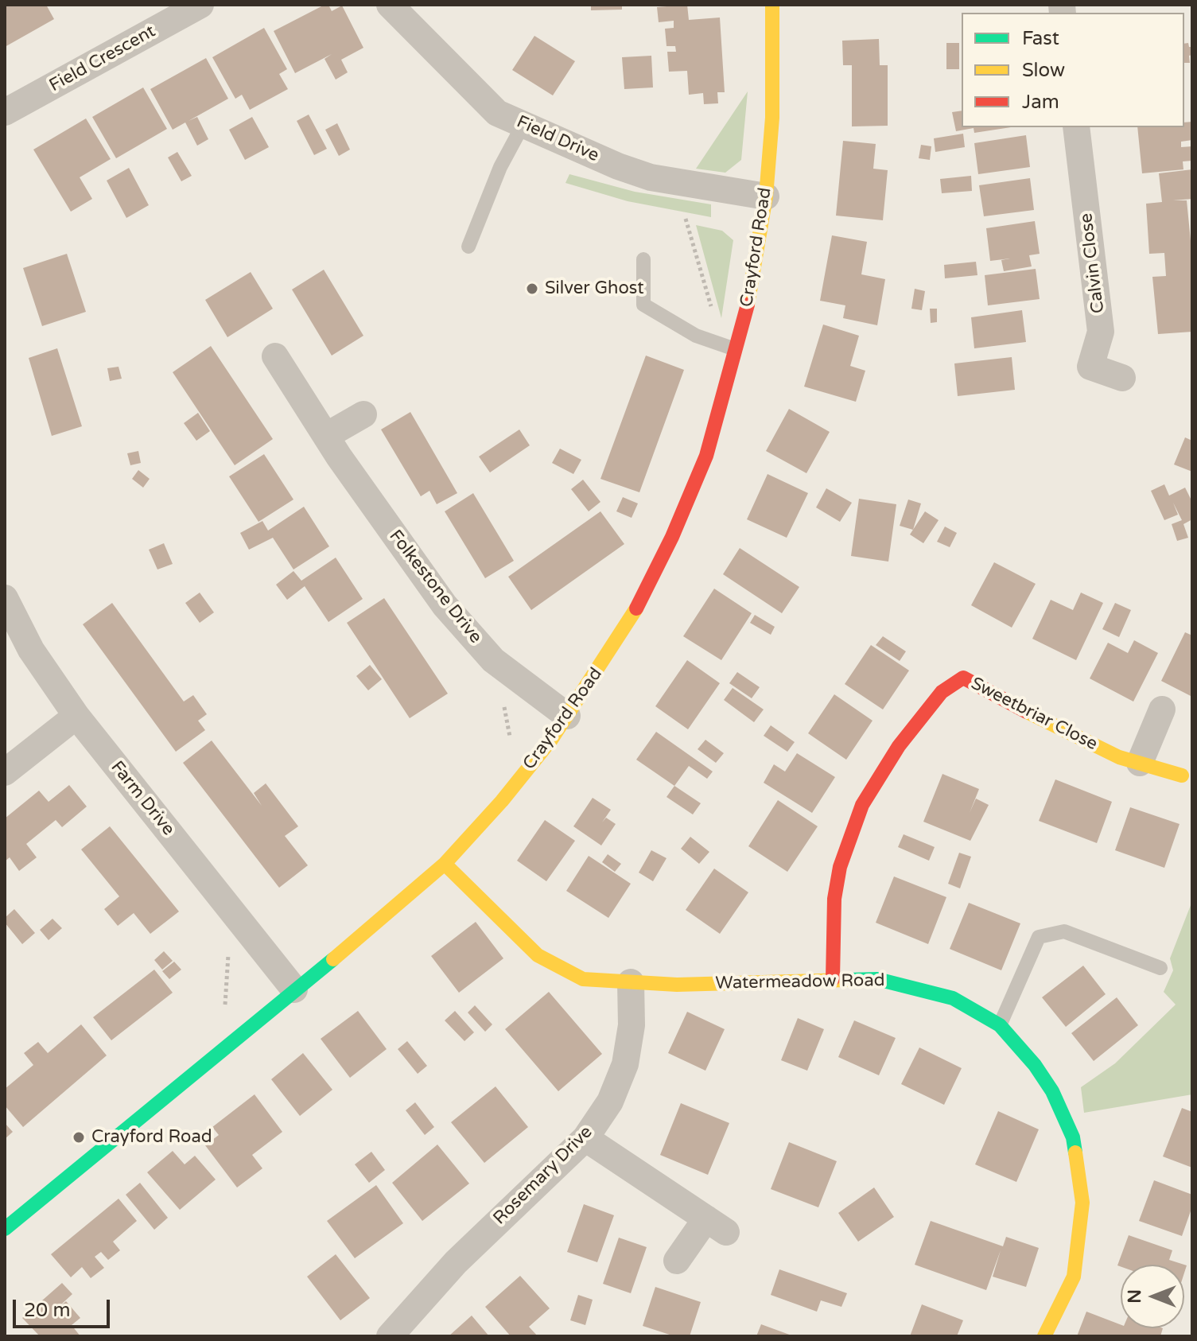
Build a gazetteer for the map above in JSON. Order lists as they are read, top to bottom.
{
  "streets": {
    "street": [
      "Field Crescent",
      "Field Drive",
      "Crayford Road",
      "Calvin Close",
      "Folkestone Drive",
      "Sweetbriar Close",
      "Farm Drive",
      "Watermeadow Road",
      "Rosemary Drive"
    ]
  },
  "crossings": [
    ["Field Drive", "Crayford Road"],
    ["Crayford Road", "Folkestone Drive"],
    ["Crayford Road", "Farm Drive"],
    ["Crayford Road", "Watermeadow Road"],
    ["Sweetbriar Close", "Watermeadow Road"],
    ["Watermeadow Road", "Rosemary Drive"]
  ],
  "places": ["Silver Ghost", "Crayford Road"],
  "legend": ["Fast", "Slow", "Jam"],
  "scale_bar": "20 m",
  "north": "left"
}
